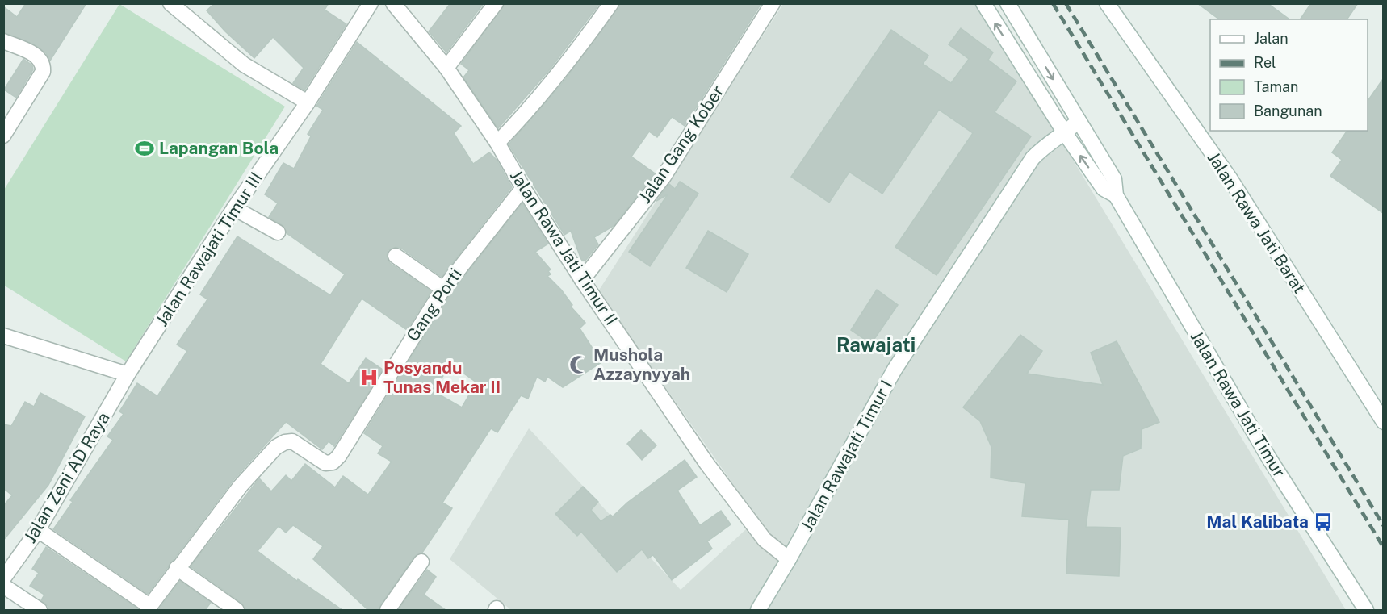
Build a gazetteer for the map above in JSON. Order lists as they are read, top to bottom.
{
  "streets": {
    "street": [
      "Jalan Gang Kober",
      "Jalan Rawa Jati Barat",
      "Jalan Rawa Jati Timur II",
      "Jalan Rawajati Timur III",
      "Gang Porti",
      "Jalan Rawa Jati Timur",
      "Jalan Rawajati Timur I",
      "Jalan Zeni AD Raya"
    ]
  },
  "crossings": [
    ["Jalan Gang Kober", "Jalan Rawa Jati Timur II"],
    ["Jalan Rawa Jati Timur II", "Gang Porti"],
    ["Jalan Rawa Jati Timur II", "Jalan Rawajati Timur I"],
    ["Jalan Rawajati Timur III", "Jalan Zeni AD Raya"],
    ["Jalan Rawa Jati Timur", "Jalan Rawajati Timur I"]
  ],
  "districts": ["Rawajati"],
  "places": {
    "sports": ["Lapangan Bola"],
    "mosque": ["Mushola Azzaynyyah"],
    "hospital": ["Posyandu Tunas Mekar II"],
    "bus stop": ["Mal Kalibata"]
  },
  "legend": [
    "Jalan",
    "Rel",
    "Taman",
    "Bangunan"
  ]
}
